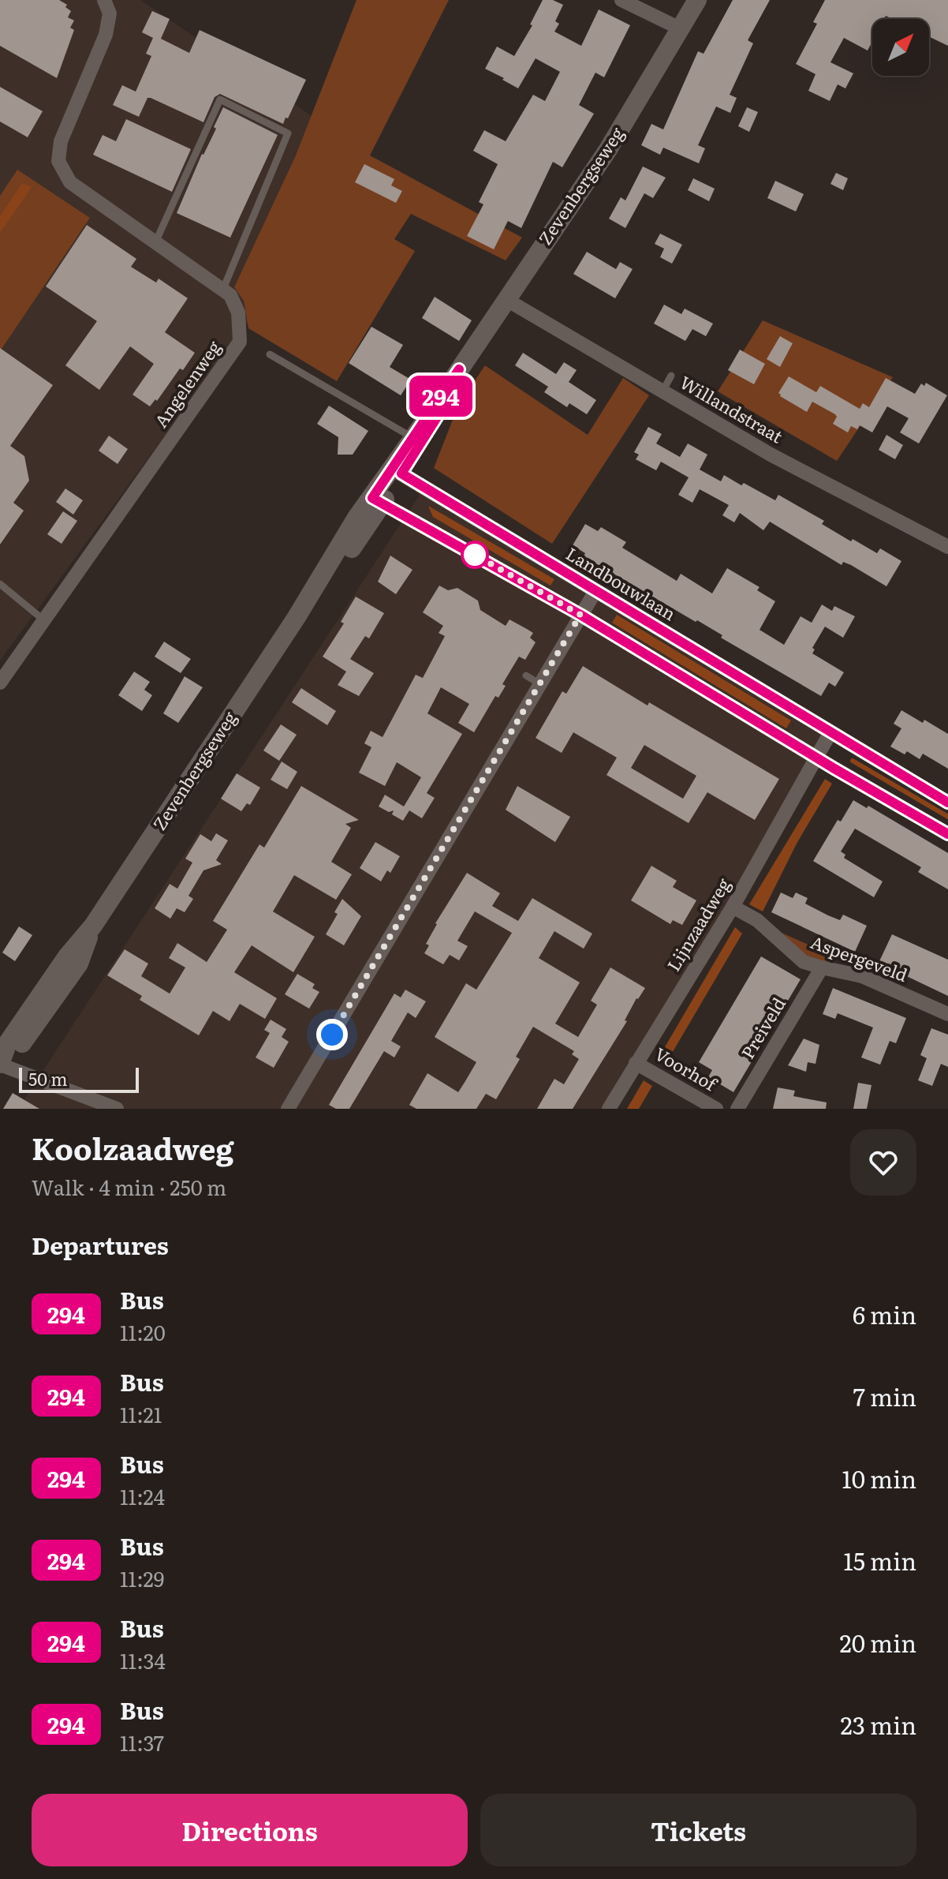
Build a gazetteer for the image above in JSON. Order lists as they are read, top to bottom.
{
  "streets": {
    "street": [
      "Zevenbergseweg",
      "Angelenweg",
      "Willandstraat",
      "Landbouwlaan",
      "Lijnzaadweg",
      "Aspergeveld",
      "Preiveld",
      "Voorhof"
    ]
  },
  "crossings": [
    ["Zevenbergseweg", "Willandstraat"],
    ["Zevenbergseweg", "Landbouwlaan"],
    ["Lijnzaadweg", "Aspergeveld"],
    ["Lijnzaadweg", "Voorhof"],
    ["Aspergeveld", "Preiveld"]
  ],
  "lines": ["bus line 294"],
  "scale_bar": "50 m",
  "north": "top right",
  "page": {
    "on_map": "294",
    "scale": "50 m",
    "heading": [
      ["Koolzaadweg", "Walk · 4 min · 250 m"],
      "Departures"
    ],
    "list": [
      {
        "mark": "294",
        "name": "Bus",
        "note": "11:20",
        "value": "6 min"
      },
      {
        "mark": "294",
        "name": "Bus",
        "note": "11:21",
        "value": "7 min"
      },
      {
        "mark": "294",
        "name": "Bus",
        "note": "11:24",
        "value": "10 min"
      },
      {
        "mark": "294",
        "name": "Bus",
        "note": "11:29",
        "value": "15 min"
      },
      {
        "mark": "294",
        "name": "Bus",
        "note": "11:34",
        "value": "20 min"
      },
      {
        "mark": "294",
        "name": "Bus",
        "note": "11:37",
        "value": "23 min"
      }
    ],
    "buttons": ["Directions", "Tickets"]
  }
}
